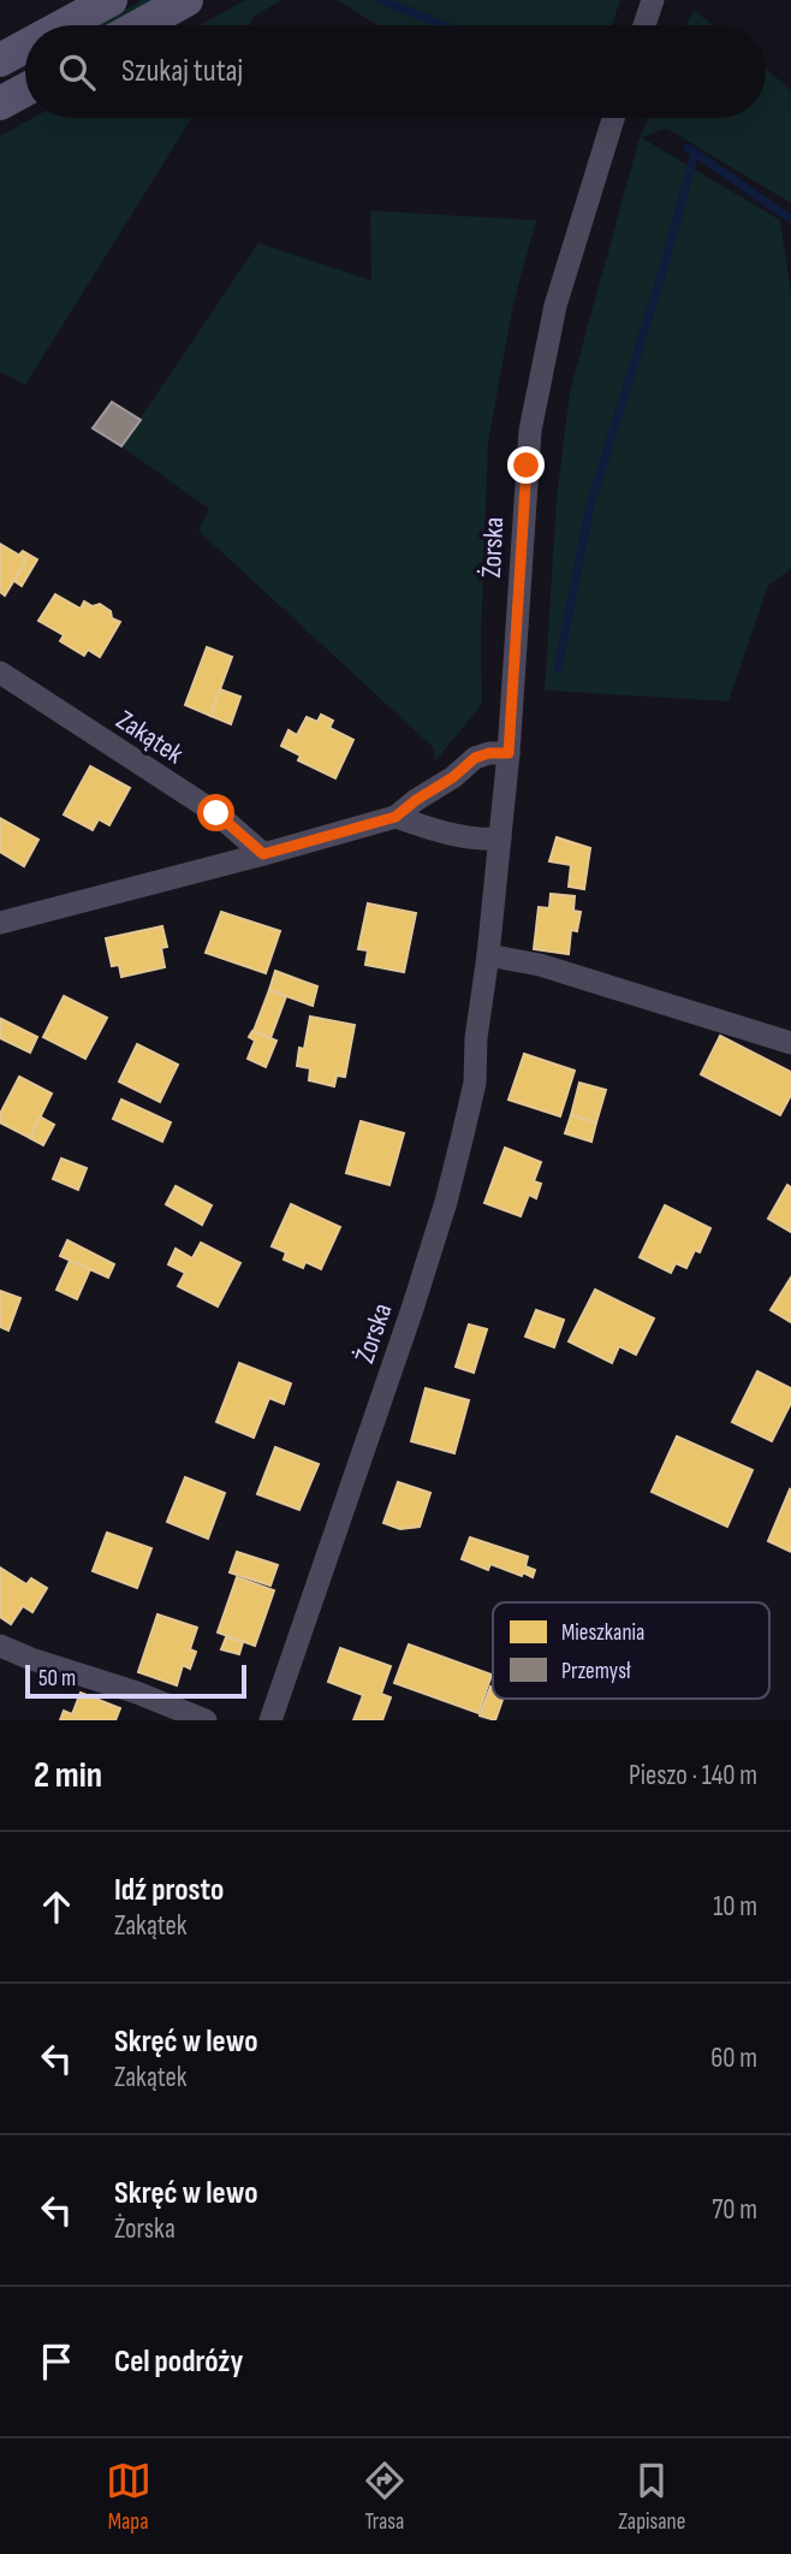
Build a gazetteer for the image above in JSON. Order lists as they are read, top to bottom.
{
  "streets": {
    "street": ["Żorska", "Zakątek"]
  },
  "legend": ["Mieszkania", "Przemysł"],
  "scale_bar": "50 m",
  "page": {
    "search": "Szukaj tutaj",
    "scale": "50 m",
    "heading": ["2 min", "Pieszo · 140 m"],
    "list": [
      ["Idź prosto", "Zakątek", "10 m"],
      ["Skręć w lewo", "Zakątek", "60 m"],
      ["Skręć w lewo", "Żorska", "70 m"],
      "Cel podróży"
    ],
    "nav": ["Mapa", "Trasa", "Zapisane"]
  }
}
